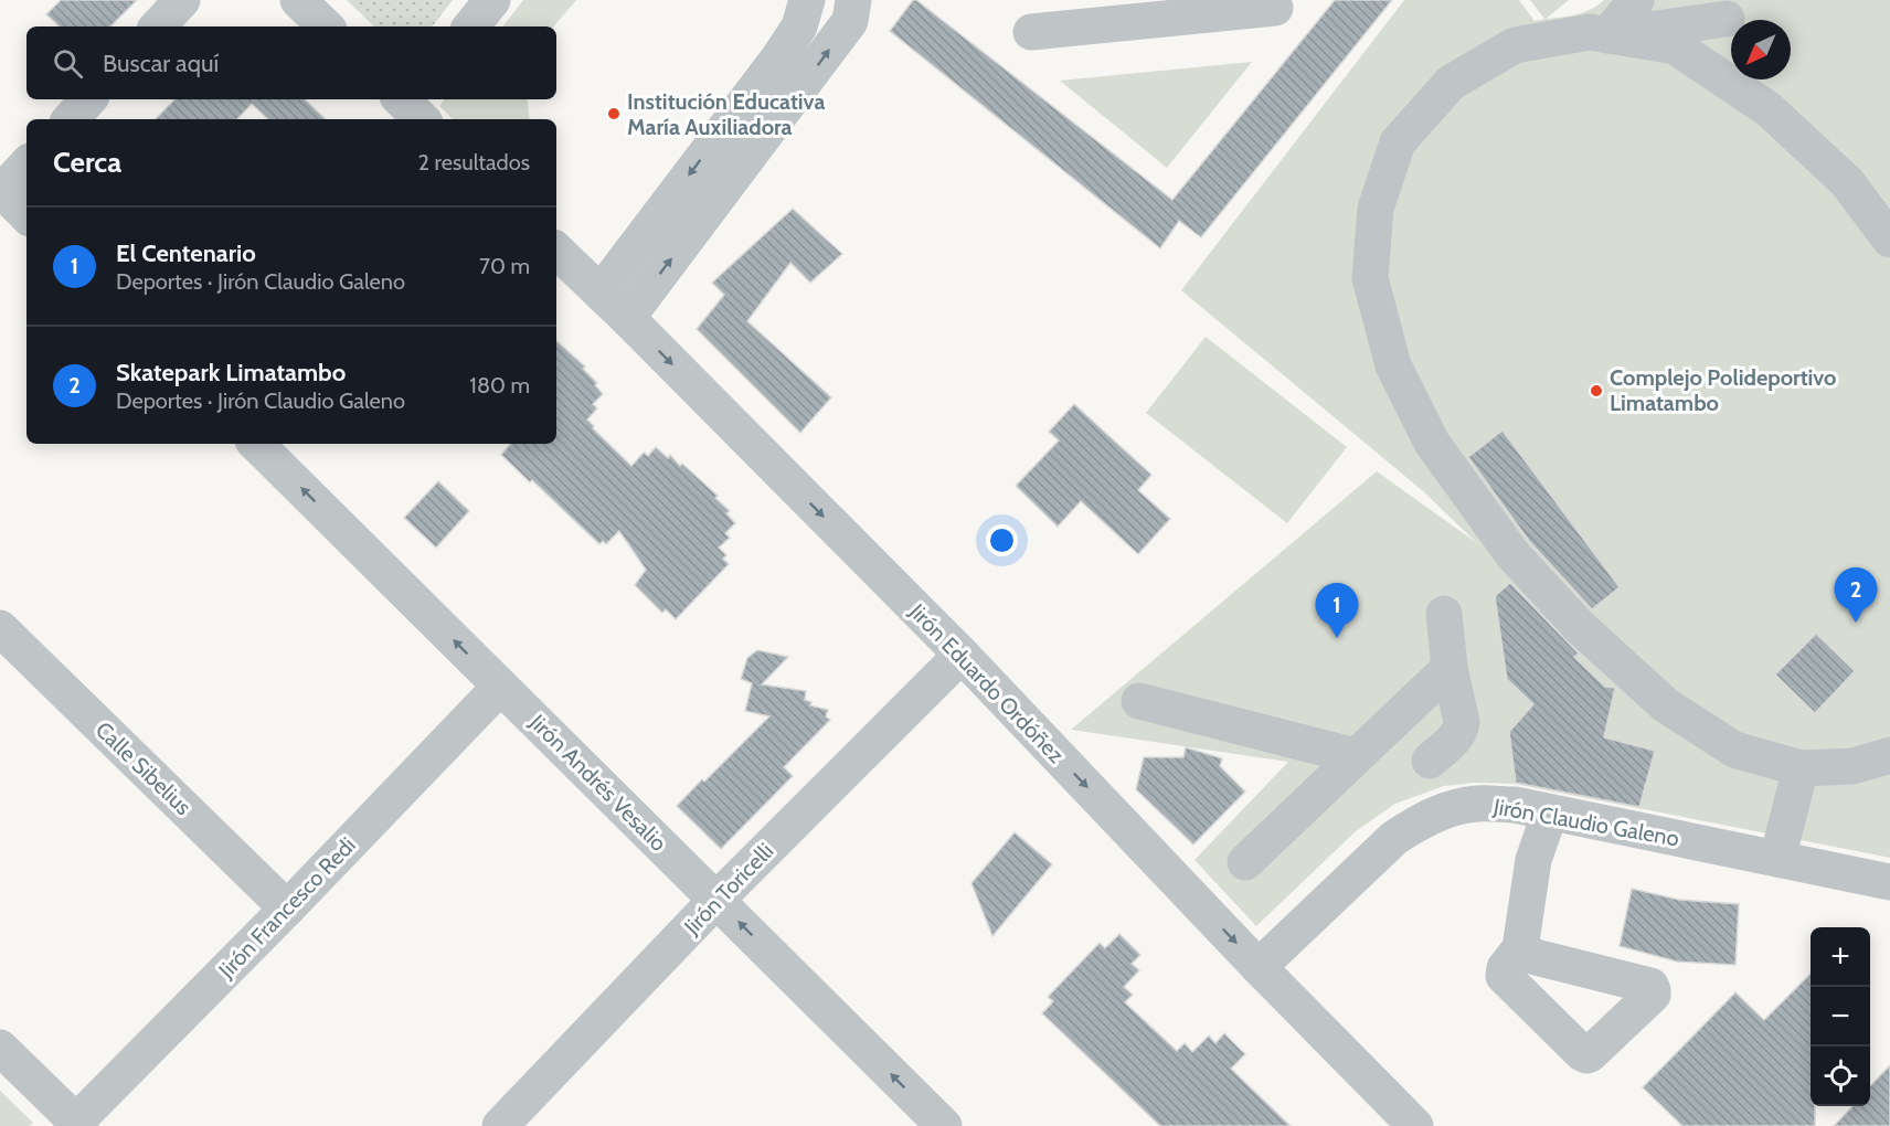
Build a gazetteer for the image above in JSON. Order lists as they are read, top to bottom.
{
  "streets": {
    "street": [
      "Jirón Eduardo Ordóñez",
      "Calle Sibelius",
      "Jirón Andrés Vesalio",
      "Jirón Claudio Galeno",
      "Jirón Toricelli",
      "Jirón Francesco Redi"
    ]
  },
  "crossings": [
    ["Jirón Eduardo Ordóñez", "Jirón Claudio Galeno"],
    ["Jirón Eduardo Ordóñez", "Jirón Toricelli"],
    ["Calle Sibelius", "Jirón Francesco Redi"],
    ["Jirón Andrés Vesalio", "Jirón Toricelli"],
    ["Jirón Andrés Vesalio", "Jirón Francesco Redi"]
  ],
  "one_way": ["Jirón Eduardo Ordóñez", "Jirón Andrés Vesalio"],
  "places": ["Institución Educativa María Auxiliadora", "Complejo Polideportivo Limatambo"],
  "north": "bottom left",
  "page": {
    "search": "Buscar aquí",
    "heading": ["Cerca", "2 resultados"],
    "list": [
      {
        "mark": "1",
        "name": "El Centenario",
        "note": "Deportes · Jirón Claudio Galeno",
        "value": "70 m"
      },
      {
        "mark": "2",
        "name": "Skatepark Limatambo",
        "note": "Deportes · Jirón Claudio Galeno",
        "value": "180 m"
      }
    ],
    "pins": ["2", "1"],
    "map_buttons": ["+", "−"]
  }
}
